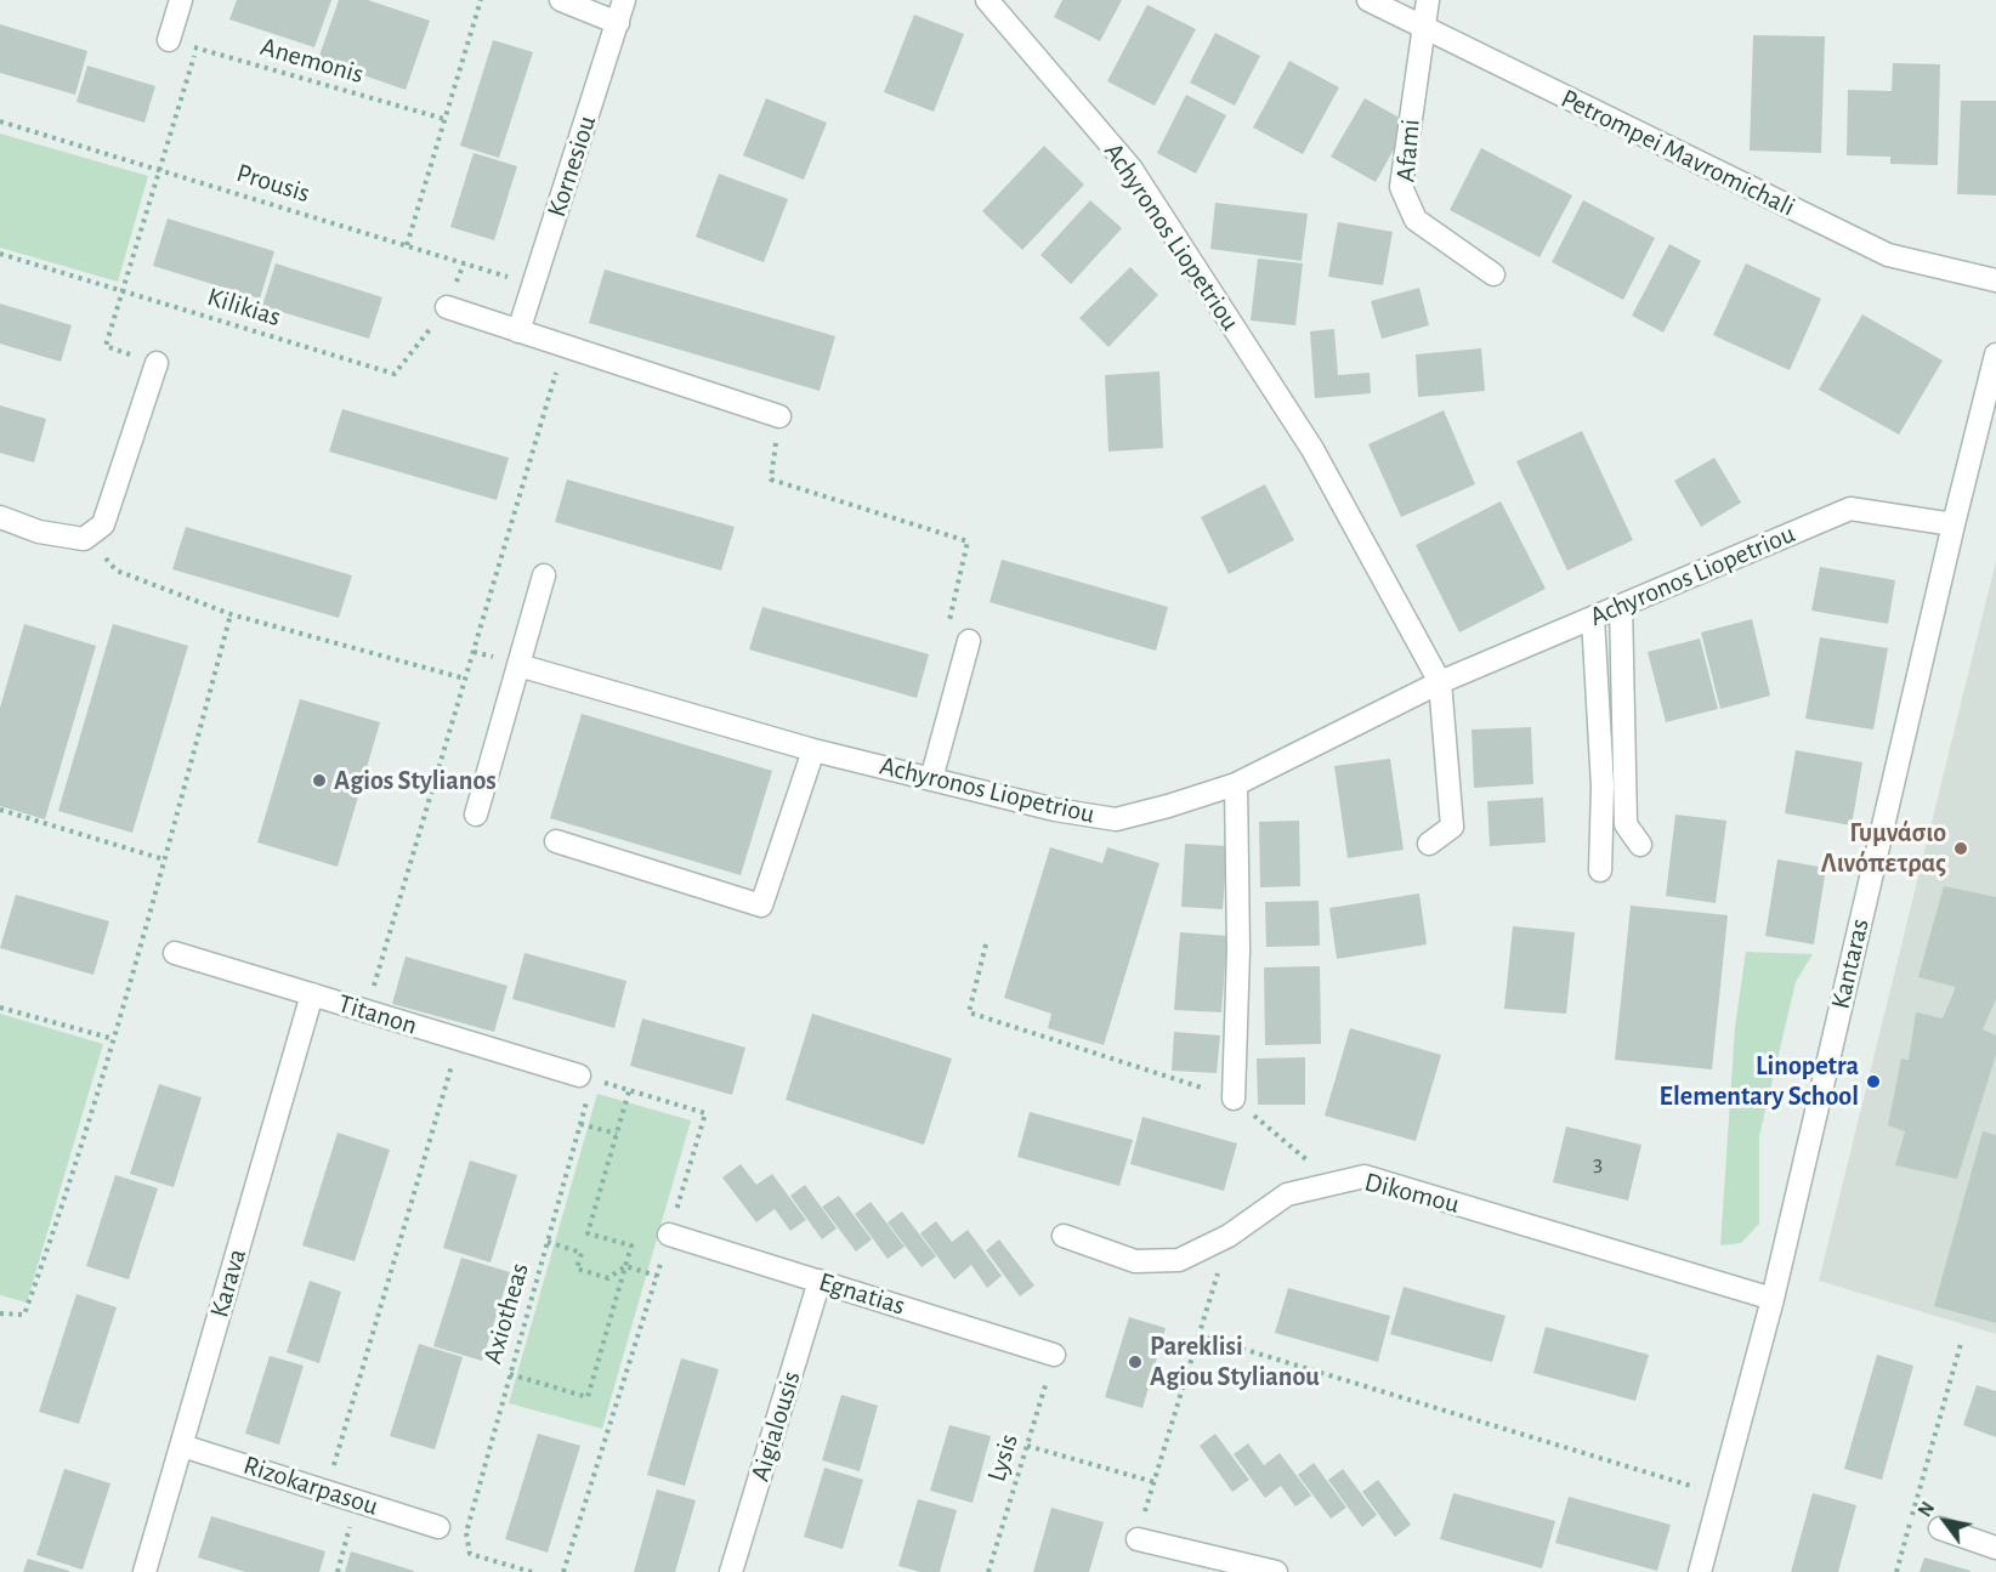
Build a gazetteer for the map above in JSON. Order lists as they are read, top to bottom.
{
  "streets": {
    "street": [
      "Afami",
      "Petrompei Mavromichali",
      "Kornesiou",
      "Achyronos Liopetriou",
      "Kantaras",
      "Titanon",
      "Dikomou",
      "Karava",
      "Egnatias",
      "Aigialousis",
      "Rizokarpasou"
    ],
    "path": [
      "Anemonis",
      "Prousis",
      "Kilikias",
      "Axiotheas",
      "Lysis"
    ]
  },
  "crossings": [
    ["Afami", "Petrompei Mavromichali"],
    ["Kornesiou", "Prousis"],
    ["Achyronos Liopetriou", "Kantaras"],
    ["Kantaras", "Dikomou"],
    ["Titanon", "Karava"],
    ["Titanon", "Axiotheas"],
    ["Karava", "Rizokarpasou"],
    ["Egnatias", "Aigialousis"],
    ["Egnatias", "Lysis"]
  ],
  "places": [
    "Agios Stylianos",
    "Γυμνάσιο Λινόπετρας",
    "Linopetra Elementary School",
    "Pareklisi Agiou Stylianou"
  ],
  "house_numbers": ["3"],
  "north": "top left"
}
